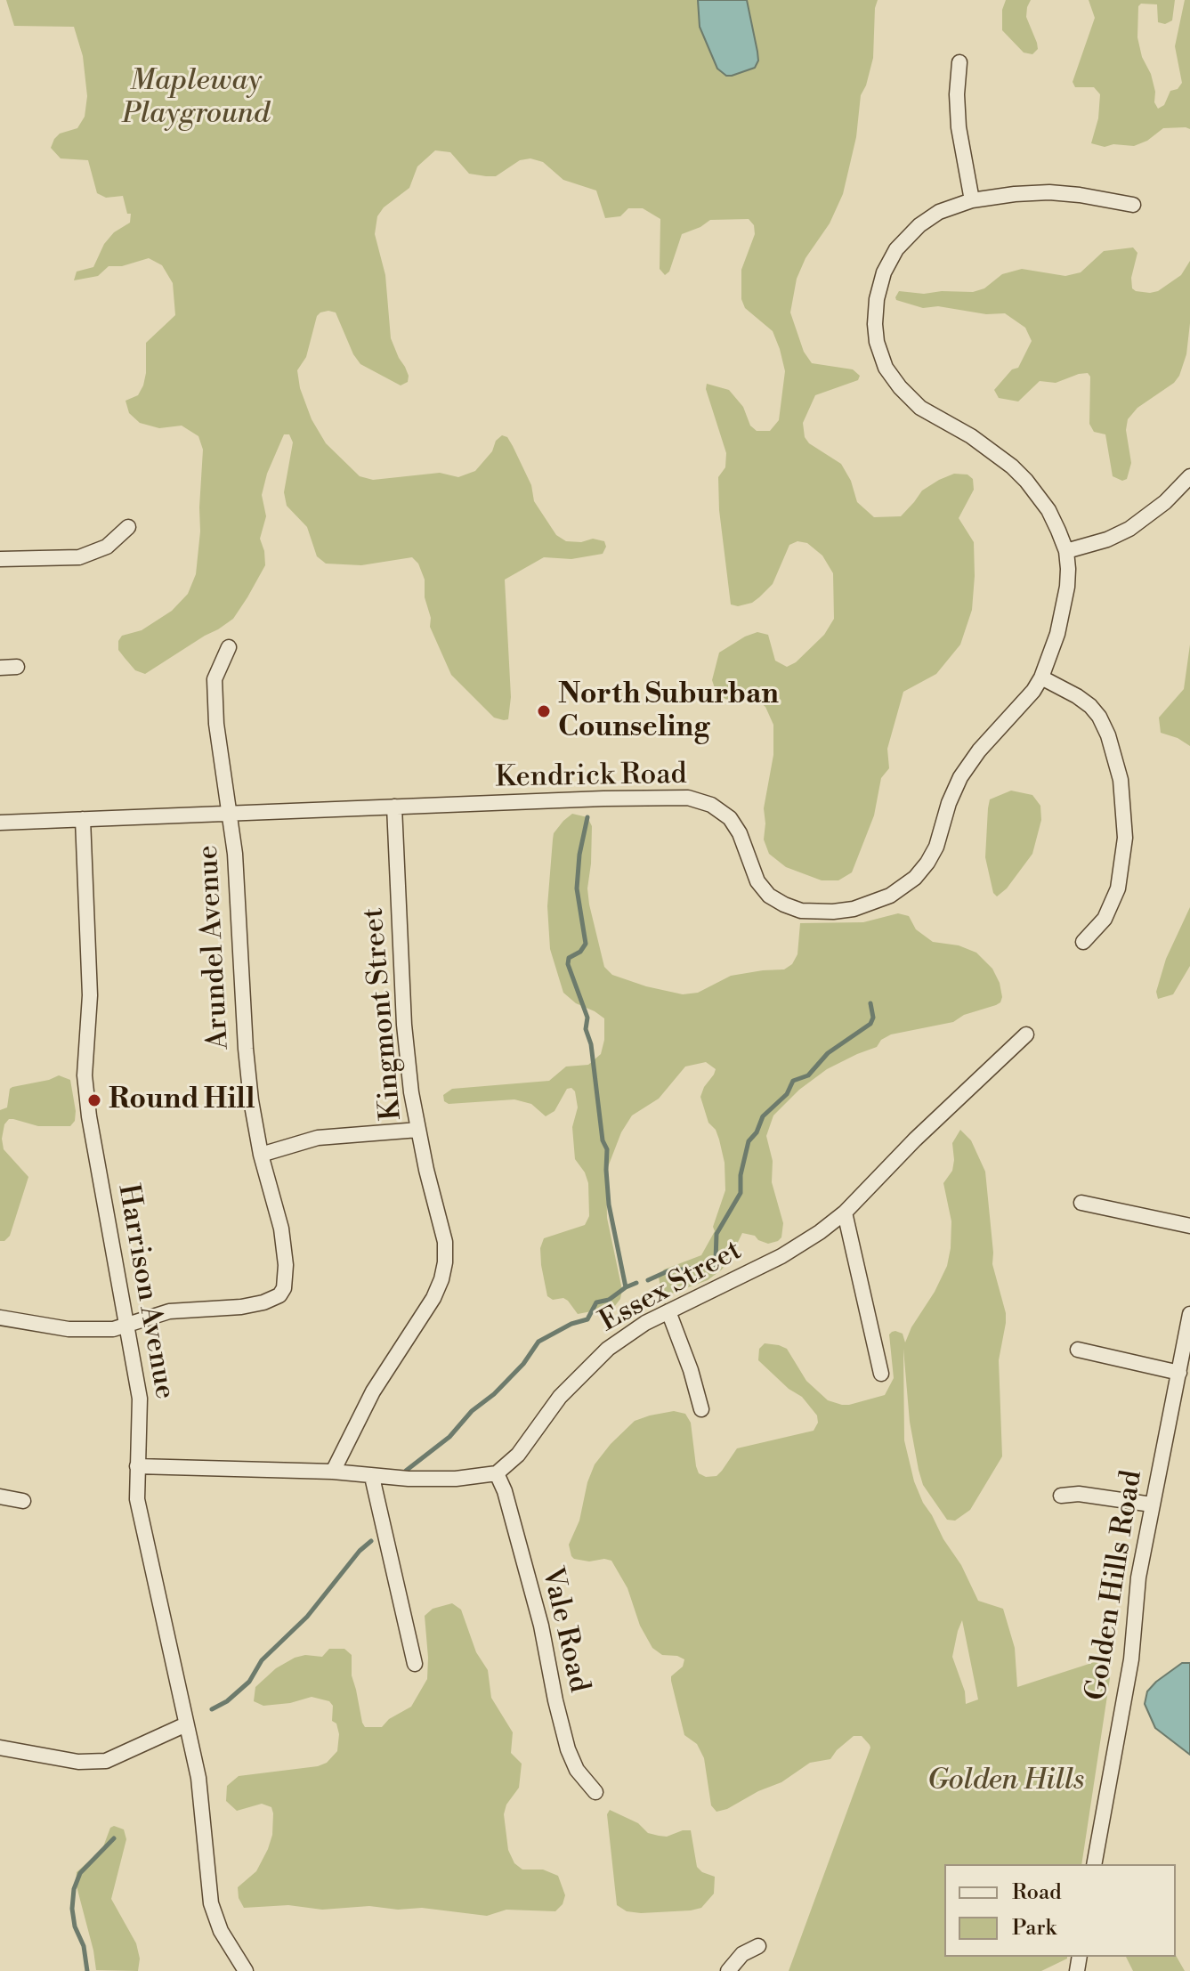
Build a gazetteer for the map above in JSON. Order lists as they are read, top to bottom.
{
  "streets": {
    "street": [
      "Kendrick Road",
      "Arundel Avenue",
      "Kingmont Street",
      "Essex Street",
      "Harrison Avenue",
      "Golden Hills Road",
      "Vale Road"
    ]
  },
  "crossings": [
    ["Kendrick Road", "Arundel Avenue"],
    ["Kendrick Road", "Kingmont Street"],
    ["Kendrick Road", "Harrison Avenue"],
    ["Arundel Avenue", "Harrison Avenue"],
    ["Essex Street", "Vale Road"]
  ],
  "parks": ["Mapleway Playground", "Golden Hills"],
  "places": ["North Suburban Counseling", "Round Hill"],
  "legend": ["Road", "Park"]
}
